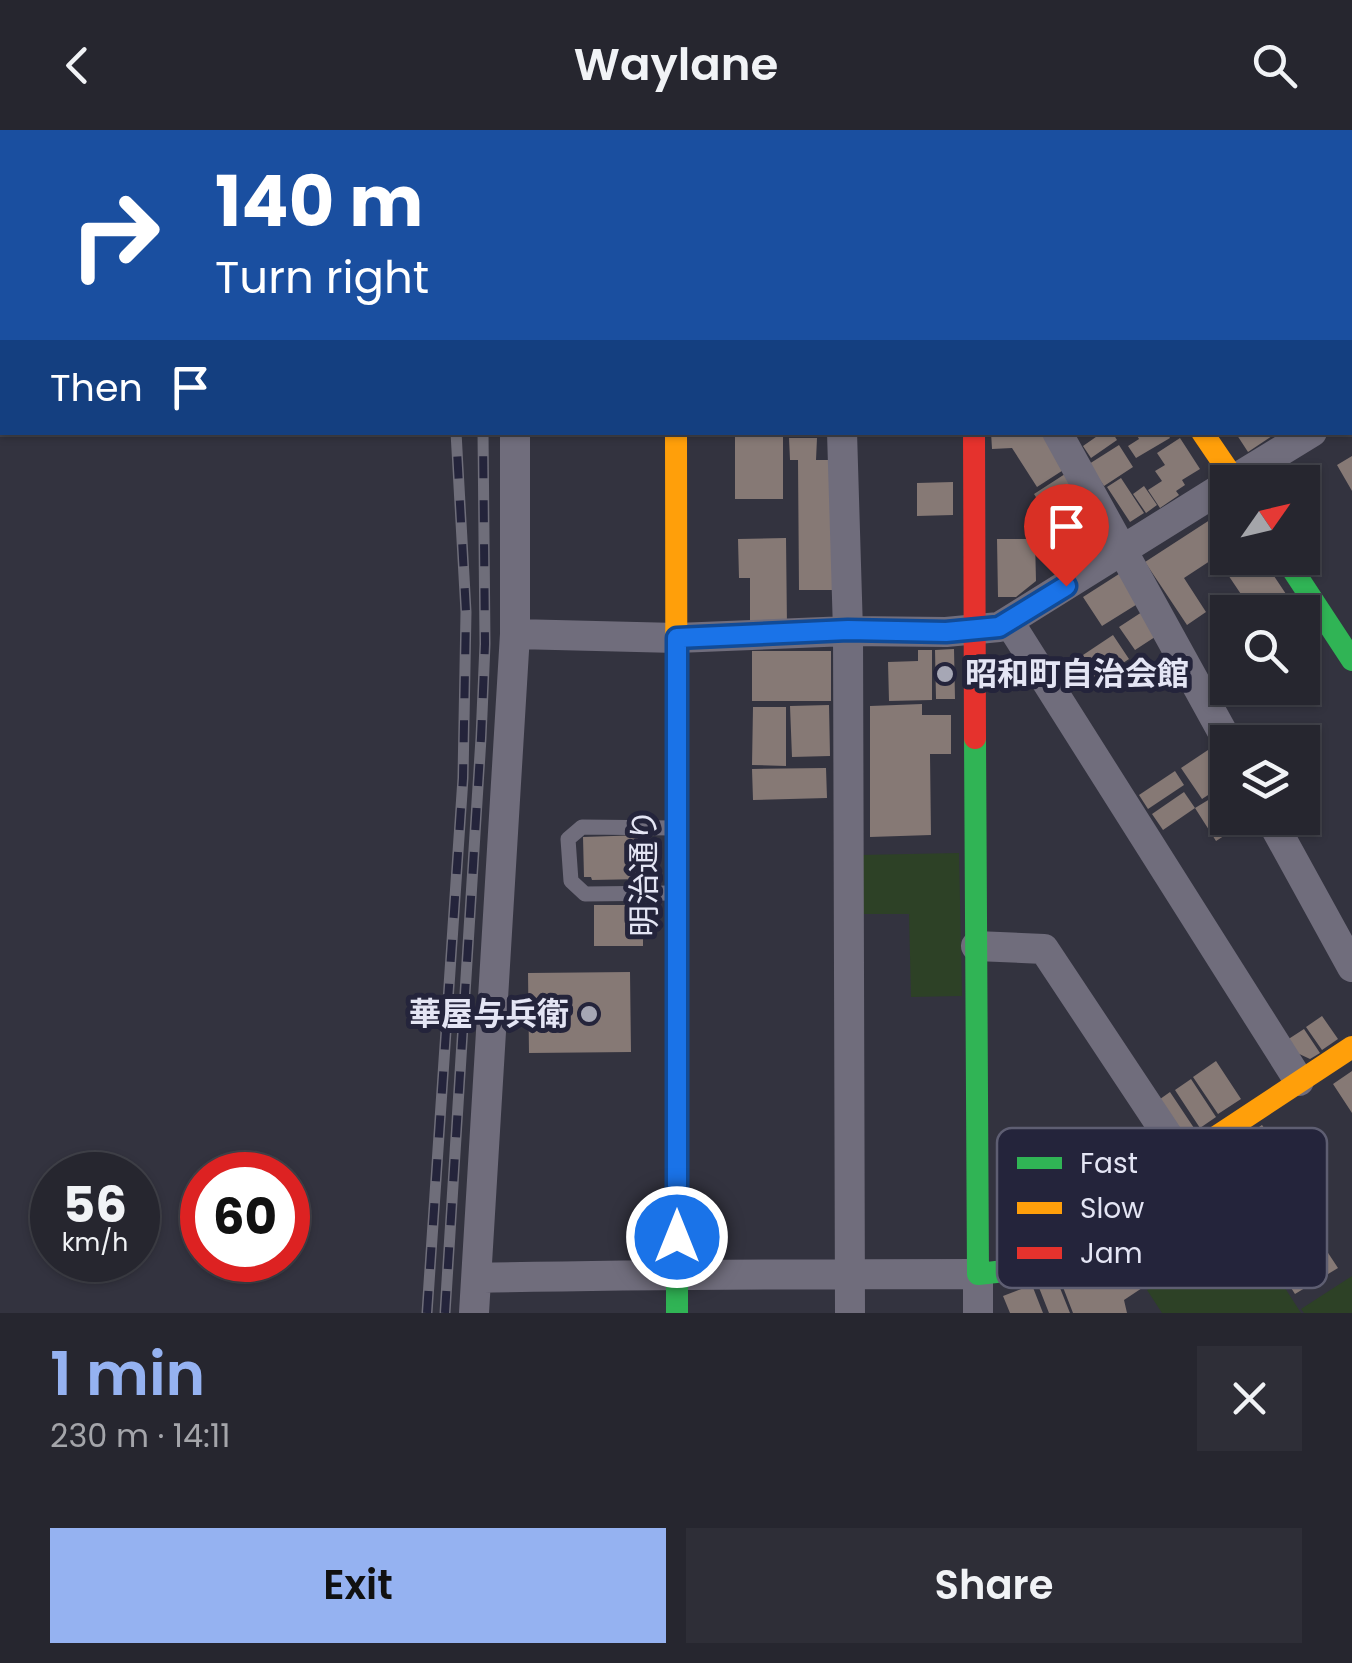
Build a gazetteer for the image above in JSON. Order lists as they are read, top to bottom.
{
  "streets": {
    "street": ["明治通り"]
  },
  "places": ["昭和町自治会館", "華屋与兵衛"],
  "legend": ["Fast", "Slow", "Jam"],
  "north": "top right",
  "page": {
    "header": "Waylane",
    "turn": ["140 m", "Turn right"],
    "then": "Then",
    "speed": "56 km/h",
    "limit": "60",
    "heading": ["1 min", "230 m · 14:11"],
    "buttons": ["Exit", "Share"]
  }
}
